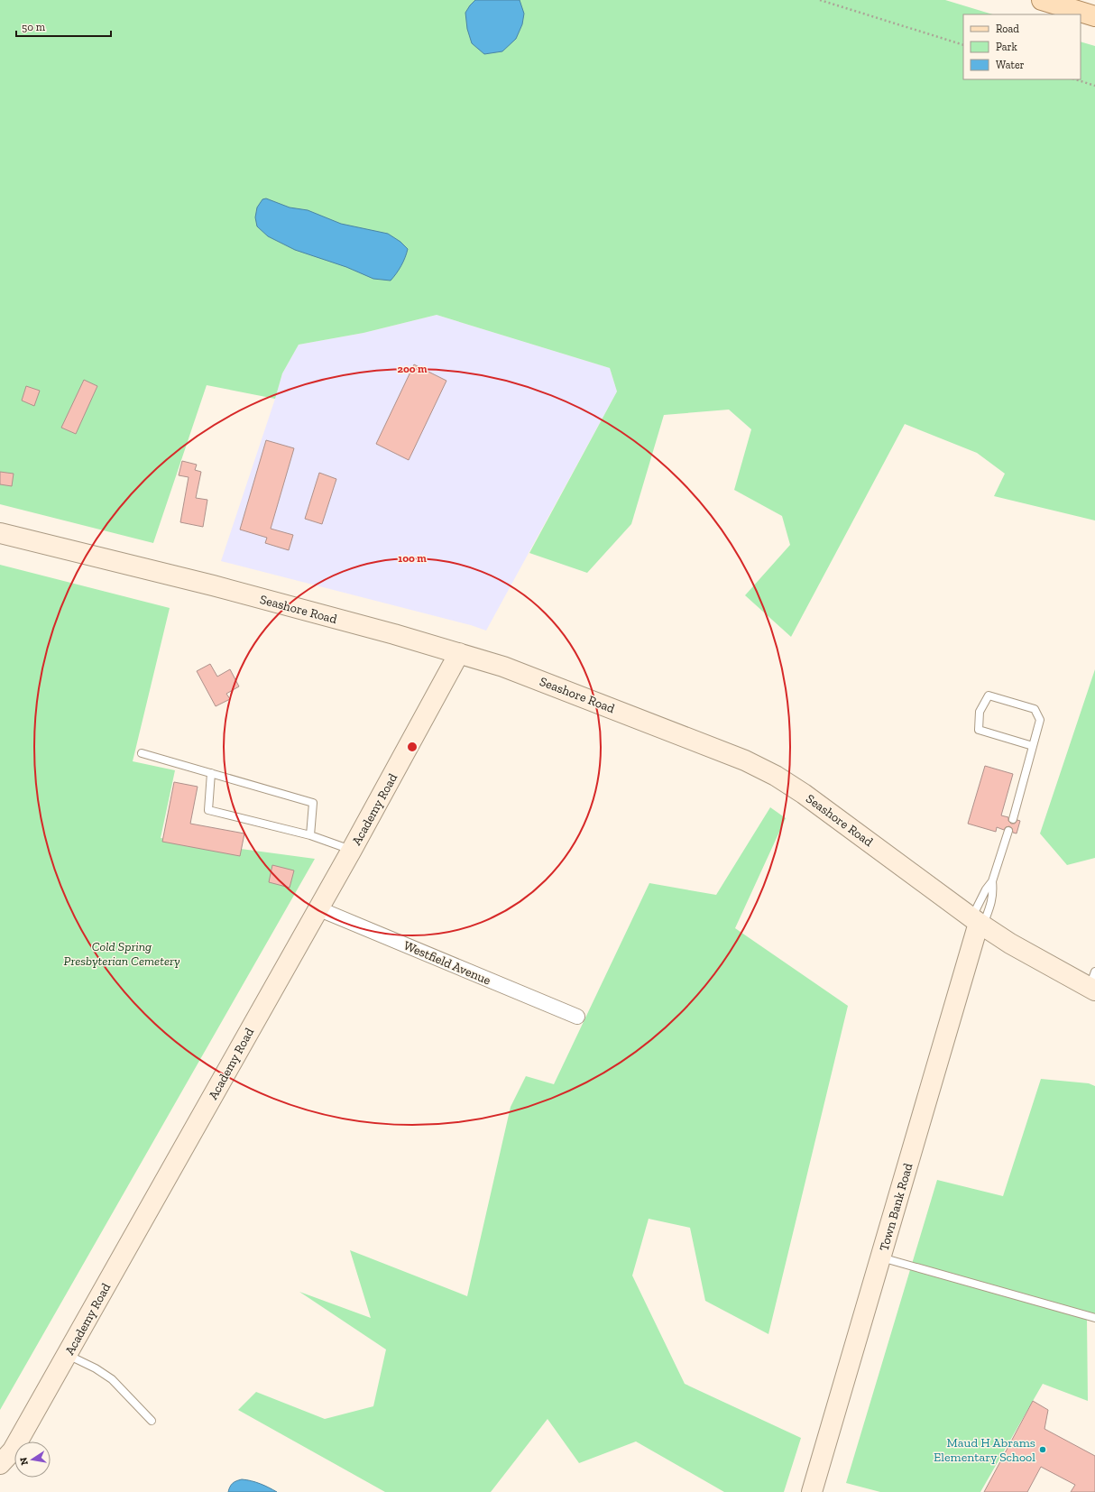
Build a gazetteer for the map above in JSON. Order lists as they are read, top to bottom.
{
  "streets": {
    "street": [
      "Seashore Road",
      "Academy Road",
      "Westfield Avenue",
      "Town Bank Road"
    ]
  },
  "crossings": [
    ["Seashore Road", "Academy Road"],
    ["Seashore Road", "Town Bank Road"],
    ["Academy Road", "Westfield Avenue"]
  ],
  "parks": ["Cold Spring Presbyterian Cemetery"],
  "places": ["Maud H Abrams Elementary School"],
  "legend": ["Road", "Park", "Water"],
  "scale_bar": "50 m",
  "north": "left",
  "rings": ["200 m", "100 m"]
}
